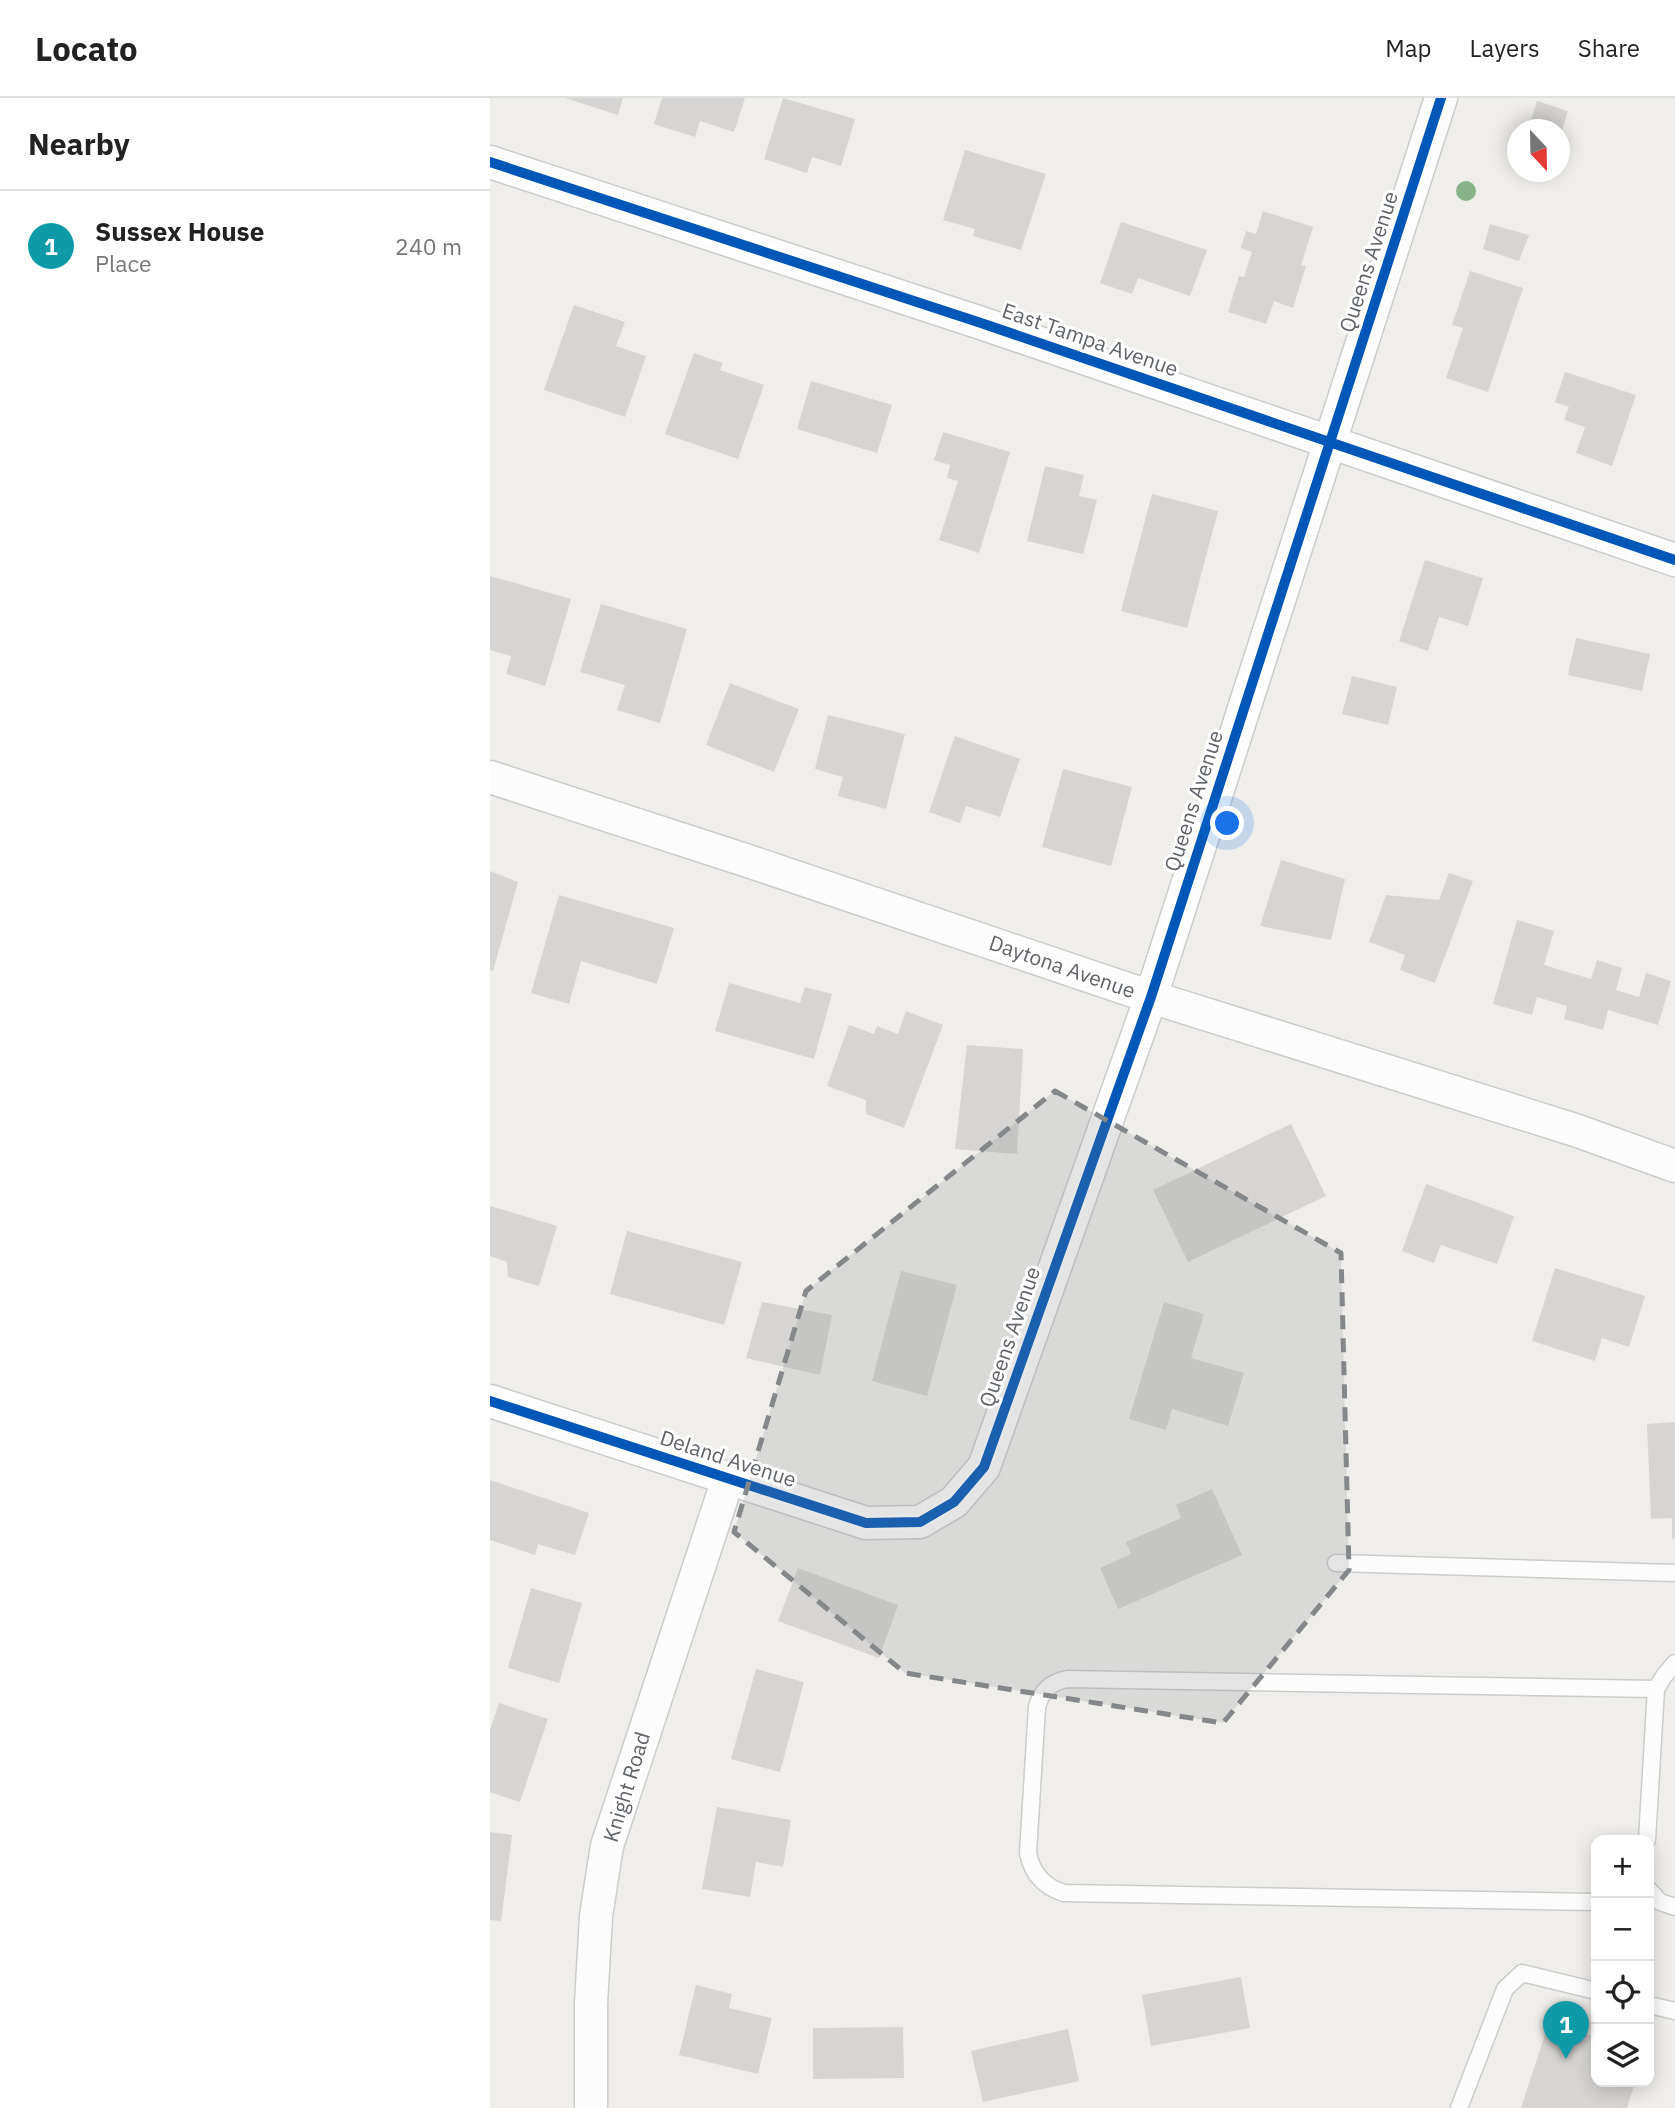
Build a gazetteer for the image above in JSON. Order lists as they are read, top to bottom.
{
  "streets": {
    "street": [
      "Queens Avenue",
      "East Tampa Avenue",
      "Daytona Avenue",
      "Deland Avenue",
      "Knight Road"
    ]
  },
  "crossings": [
    ["Queens Avenue", "East Tampa Avenue"],
    ["Queens Avenue", "Daytona Avenue"],
    ["Queens Avenue", "Deland Avenue"],
    ["Deland Avenue", "Knight Road"]
  ],
  "north": "bottom",
  "page": {
    "header": "Locato",
    "nav": ["Map", "Layers", "Share"],
    "heading": "Nearby",
    "list": [
      {
        "mark": "1",
        "name": "Sussex House",
        "note": "Place",
        "value": "240 m"
      }
    ],
    "map_buttons": ["+", "−"],
    "pins": "1"
  }
}
